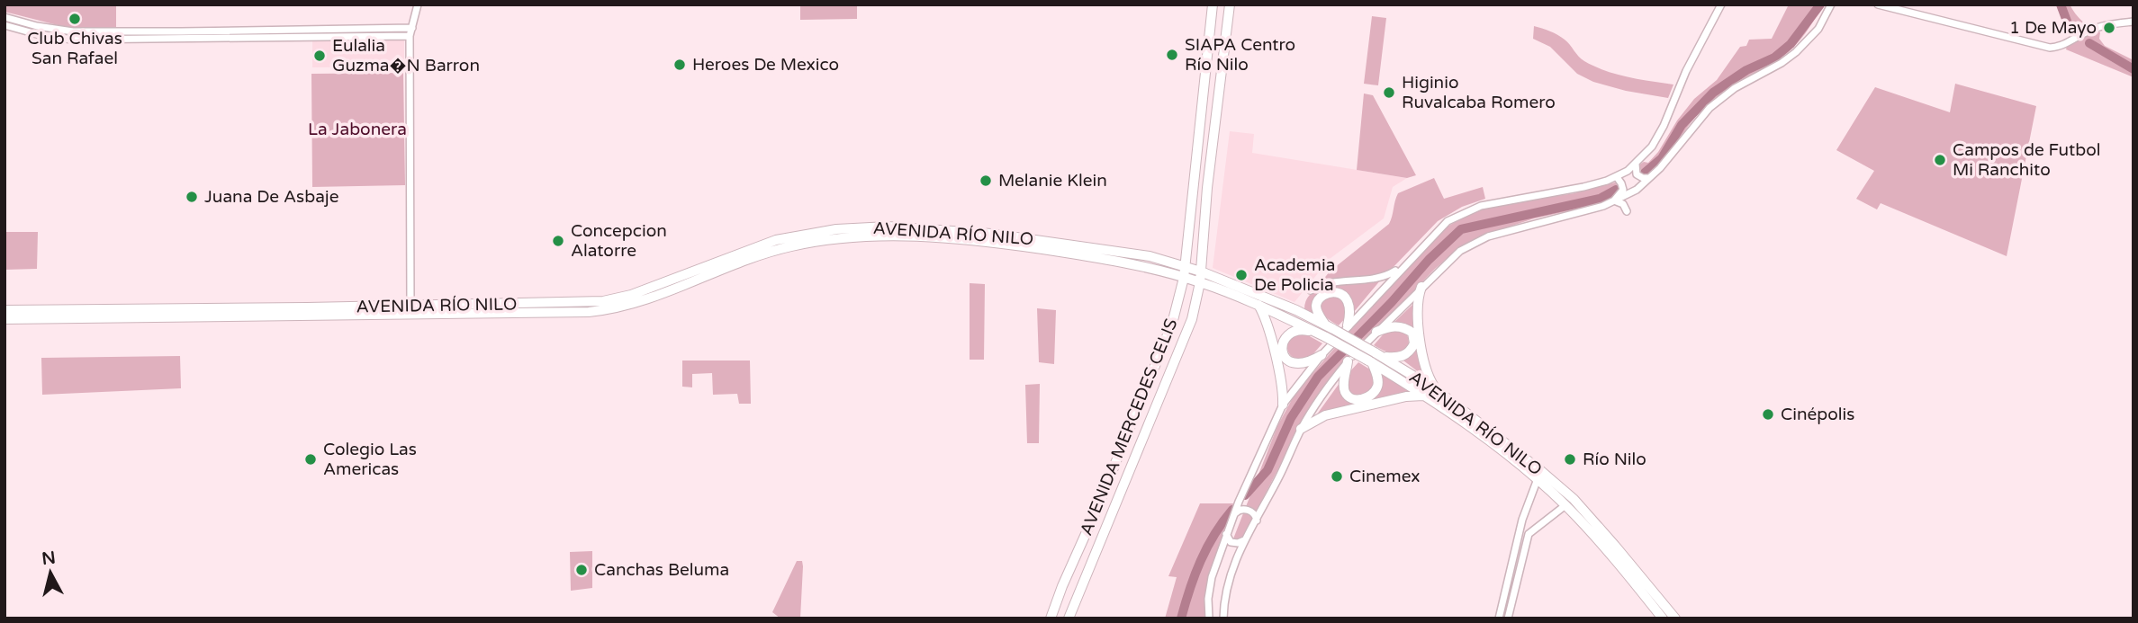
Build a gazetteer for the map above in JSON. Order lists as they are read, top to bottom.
{
  "streets": {
    "main road": ["AVENIDA RÍO NILO", "AVENIDA MERCEDES CELIS"]
  },
  "crossings": [
    ["AVENIDA RÍO NILO", "AVENIDA MERCEDES CELIS"]
  ],
  "parks": ["La Jabonera"],
  "places": [
    "Club Chivas San Rafael",
    "1 De Mayo",
    "SIAPA Centro Río Nilo",
    "Eulalia Guzma�N Barron",
    "Heroes De Mexico",
    "Higinio Ruvalcaba Romero",
    "Campos de Futbol Mi Ranchito",
    "Melanie Klein",
    "Juana De Asbaje",
    "Concepcion Alatorre",
    "Academia De Policia",
    "Cinépolis",
    "Colegio Las Americas",
    "Río Nilo",
    "Cinemex",
    "Canchas Beluma"
  ],
  "north": "top"
}
